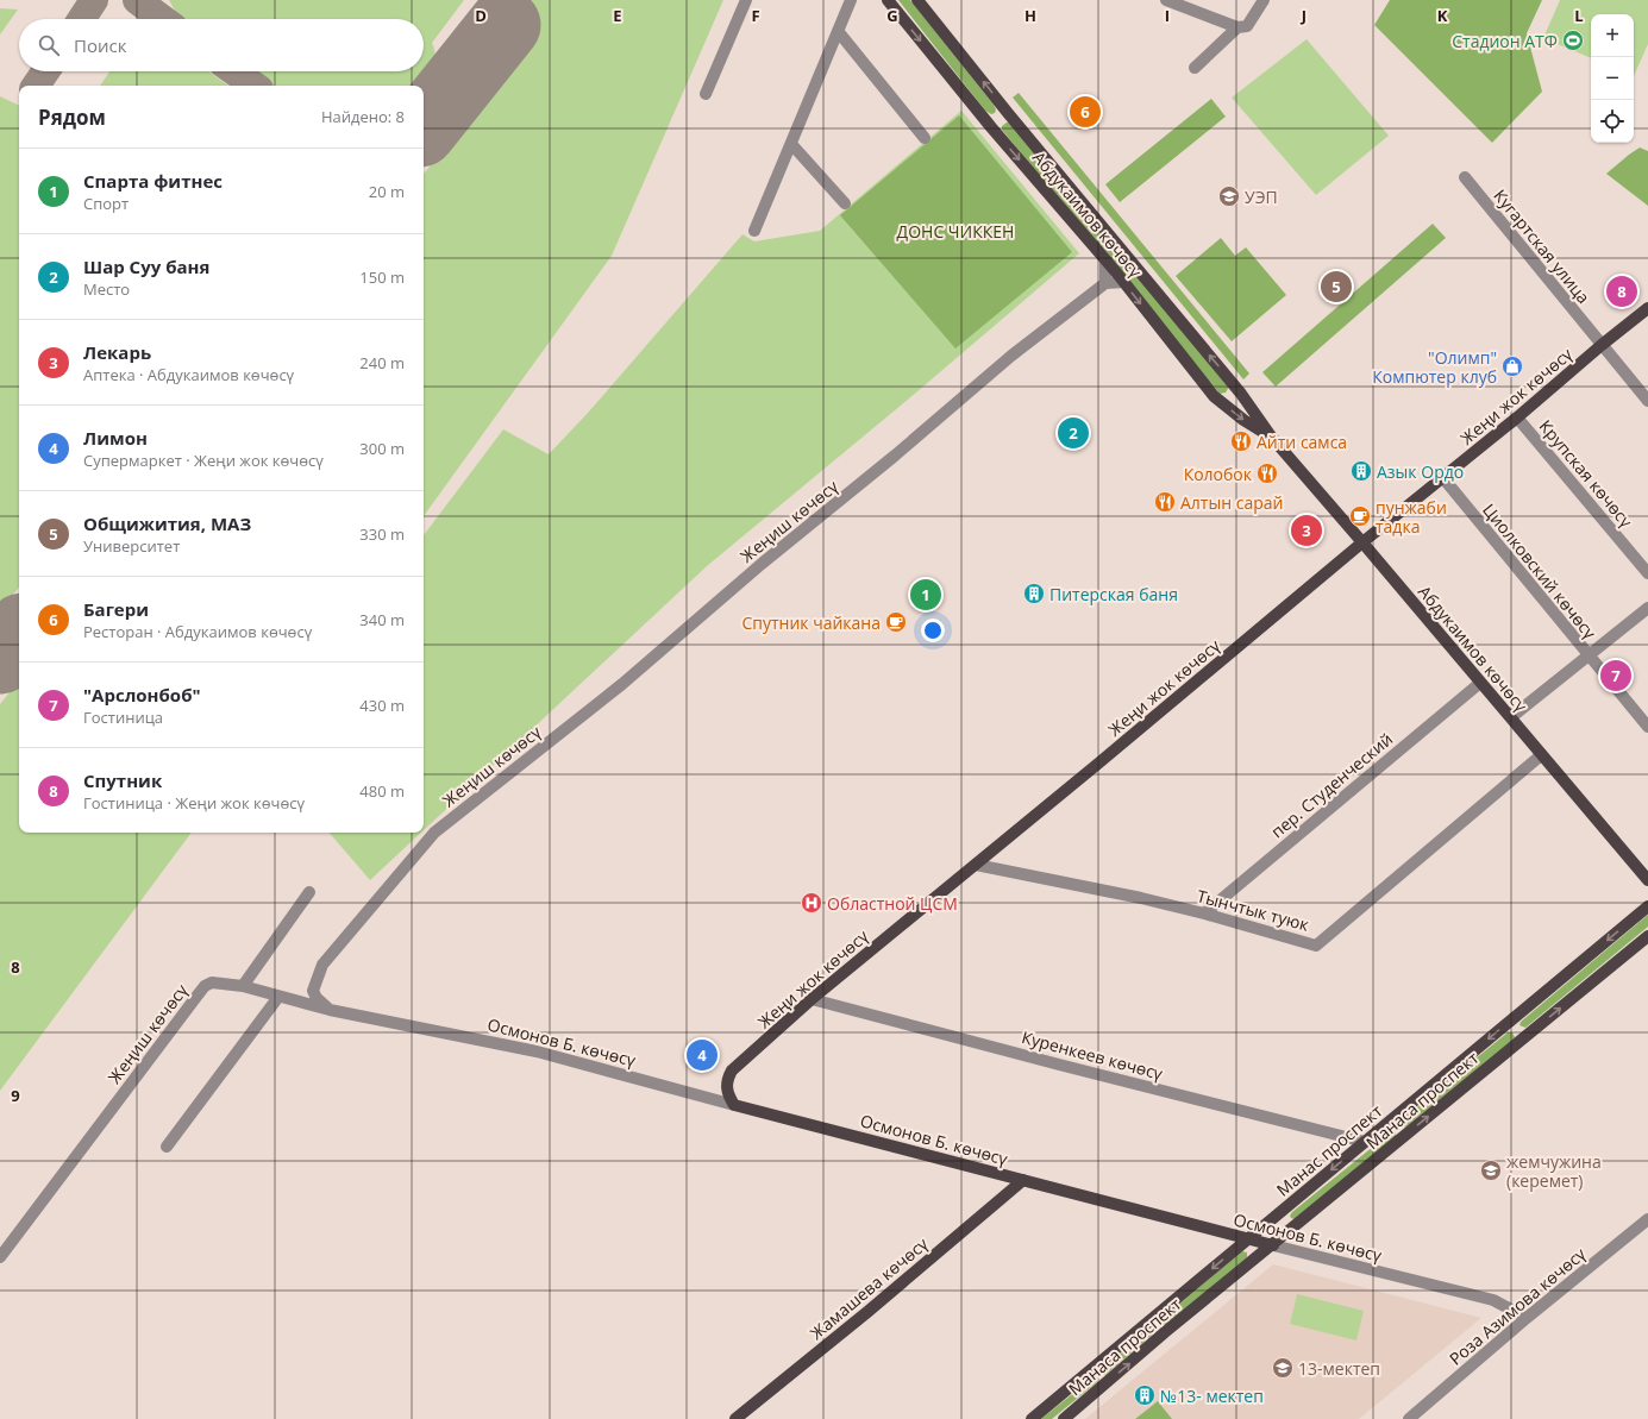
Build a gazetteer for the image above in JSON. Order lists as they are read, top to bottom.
{
  "streets": {
    "main road": [
      "Абдукаимов көчөсү",
      "Жеңи жок көчөсү",
      "Осмонов Б. көчөсү",
      "Манаса проспект",
      "Манас проспект",
      "Жамашева көчөсү"
    ],
    "street": [
      "Кугартская улица",
      "Крупская көчөсү",
      "Жеңиш көчөсү",
      "Циолковский көчөсү",
      "пер. Студенческий",
      "Тынчтык туюк",
      "Куренкеев көчөсү",
      "Роза Азимова көчөсү"
    ]
  },
  "crossings": [
    ["Абдукаимов көчөсү", "Жеңи жок көчөсү"],
    ["Абдукаимов көчөсү", "пер. Студенческий"],
    ["Абдукаимов көчөсү", "Тынчтык туюк"],
    ["Кугартская улица", "Жеңи жок көчөсү"],
    ["Жеңи жок көчөсү", "Крупская көчөсү"],
    ["Жеңи жок көчөсү", "Циолковский көчөсү"],
    ["Жеңи жок көчөсү", "Тынчтык туюк"],
    ["Жеңи жок көчөсү", "Осмонов Б. көчөсү"],
    ["Жеңи жок көчөсү", "Куренкеев көчөсү"],
    ["Жеңиш көчөсү", "Осмонов Б. көчөсү"],
    ["пер. Студенческий", "Тынчтык туюк"],
    ["Осмонов Б. көчөсү", "Манаса проспект"],
    ["Осмонов Б. көчөсү", "Манас проспект"],
    ["Осмонов Б. көчөсү", "Жамашева көчөсү"],
    ["Осмонов Б. көчөсү", "Роза Азимова көчөсү"],
    ["Куренкеев көчөсү", "Манас проспект"]
  ],
  "one_way": ["Манаса проспект", "Манас проспект"],
  "parks": ["ДОНС ЧИККЕН"],
  "places": {
    "sports": ["Стадион АТФ"],
    "school or university": ["УЭП", "жемчужина (керемет)", "13-мектеп"],
    "shop": ["\"Олимп\" Компютер клуб"],
    "restaurant": ["Айти самса", "Колобок", "Алтын сарай"],
    "building": ["Азык Ордо", "Питерская баня", "№13- мектеп"],
    "cafe": ["пунжаби тадка", "Спутник чайкана"],
    "hospital": ["Областной ЦСМ"]
  },
  "page": {
    "map_buttons": ["+", "−"],
    "search": "Поиск",
    "heading": ["Рядом", "Найдено: 8"],
    "pins": [
      "6",
      "5",
      "8",
      "2",
      "3",
      "1",
      "7",
      "4"
    ],
    "list": [
      {
        "mark": "1",
        "name": "Спарта фитнес",
        "note": "Спорт",
        "value": "20 m"
      },
      {
        "mark": "2",
        "name": "Шар Суу баня",
        "note": "Место",
        "value": "150 m"
      },
      {
        "mark": "3",
        "name": "Лекарь",
        "note": "Аптека · Абдукаимов көчөсү",
        "value": "240 m"
      },
      {
        "mark": "4",
        "name": "Лимон",
        "note": "Супермаркет · Жеңи жок көчөсү",
        "value": "300 m"
      },
      {
        "mark": "5",
        "name": "Общижития, МАЗ",
        "note": "Университет",
        "value": "330 m"
      },
      {
        "mark": "6",
        "name": "Багери",
        "note": "Ресторан · Абдукаимов көчөсү",
        "value": "340 m"
      },
      {
        "mark": "7",
        "name": "\"Арслонбоб\"",
        "note": "Гостиница",
        "value": "430 m"
      },
      {
        "mark": "8",
        "name": "Спутник",
        "note": "Гостиница · Жеңи жок көчөсү",
        "value": "480 m"
      }
    ]
  },
  "grid": {
    "columns": [
      "D",
      "E",
      "F",
      "G",
      "H",
      "I",
      "J",
      "K",
      "L"
    ],
    "rows": ["8", "9"]
  }
}
